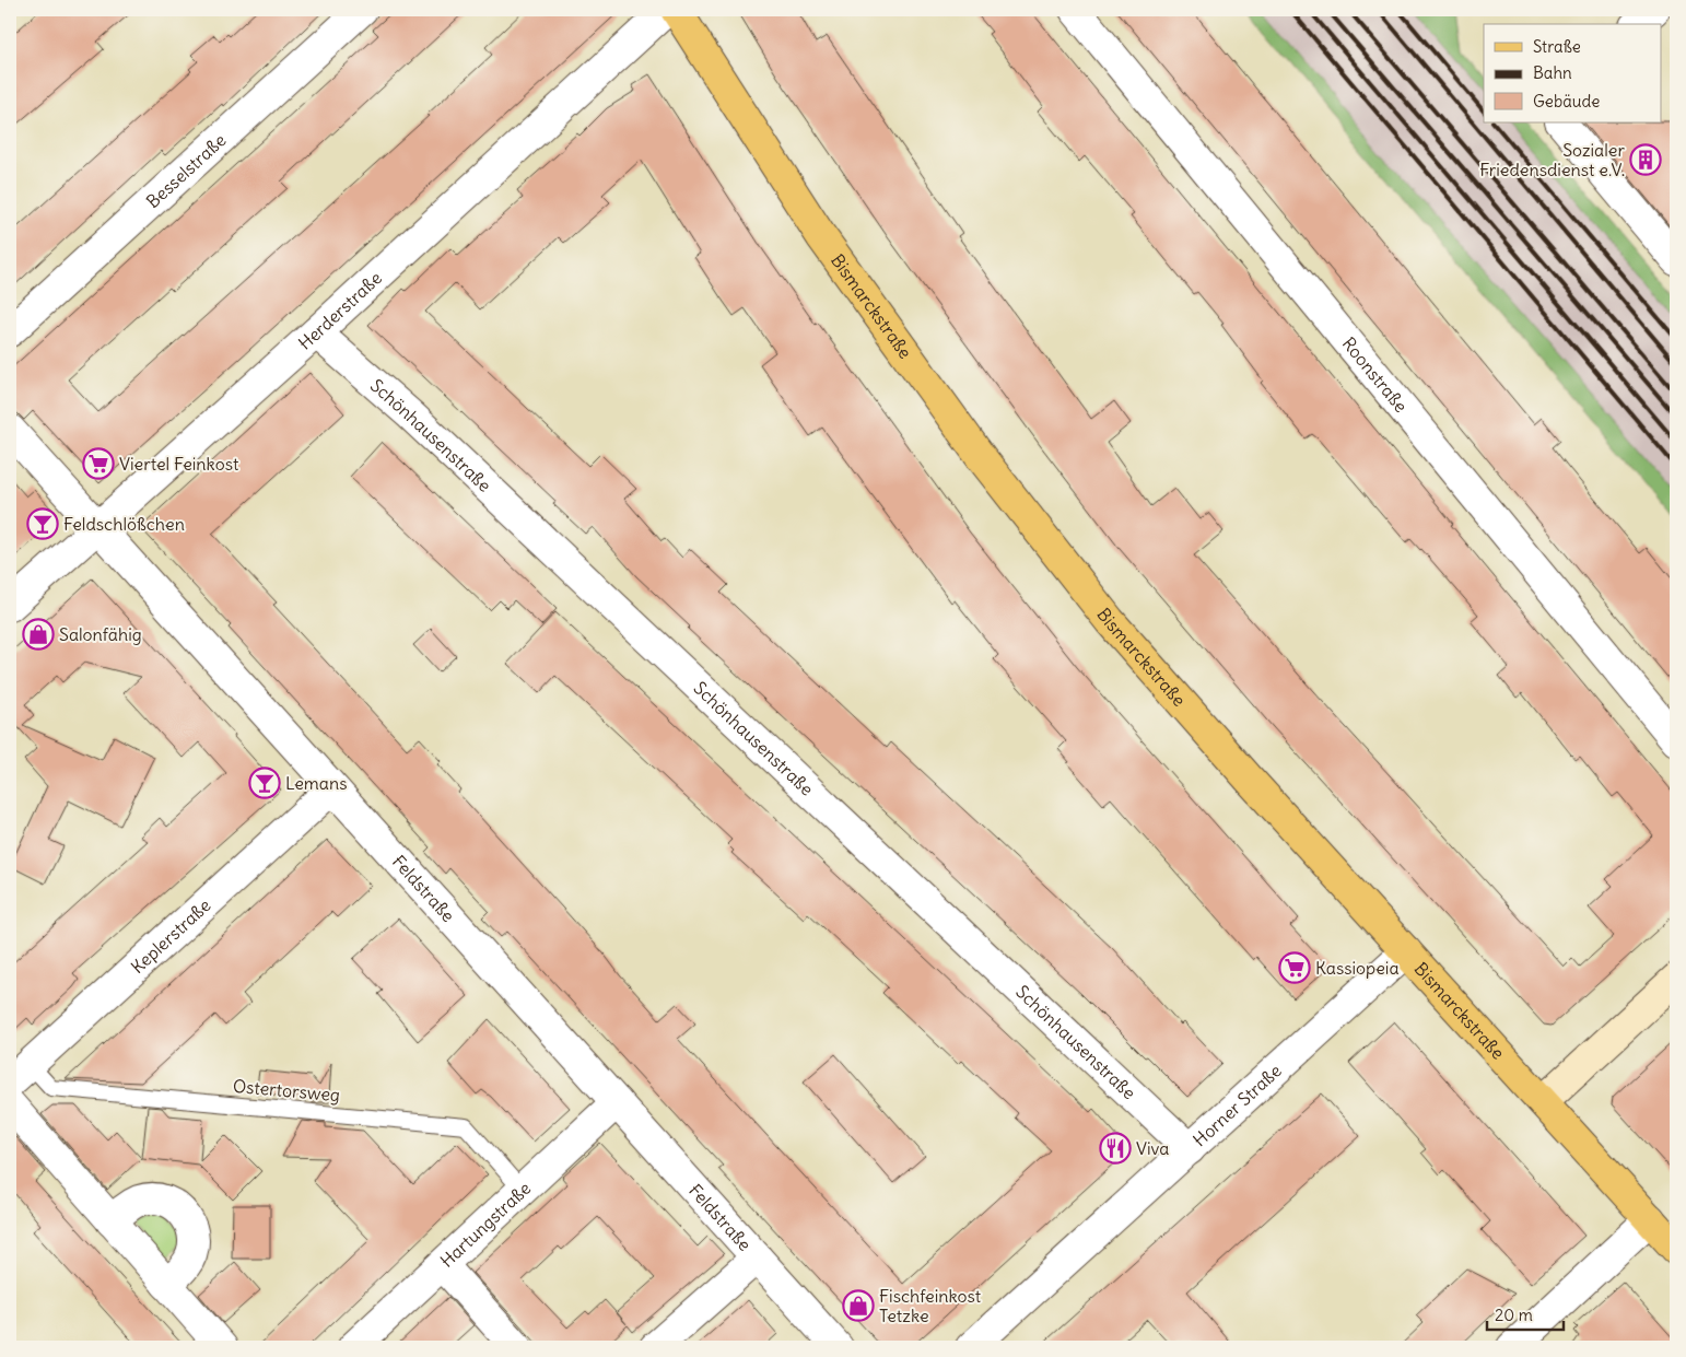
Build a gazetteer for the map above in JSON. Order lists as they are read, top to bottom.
{
  "streets": {
    "main road": ["Bismarckstraße"],
    "street": [
      "Besselstraße",
      "Herderstraße",
      "Roonstraße",
      "Schönhausenstraße",
      "Feldstraße",
      "Keplerstraße",
      "Horner Straße",
      "Hartungstraße"
    ],
    "lane": ["Ostertorsweg"]
  },
  "crossings": [
    ["Bismarckstraße", "Horner Straße"],
    ["Herderstraße", "Schönhausenstraße"],
    ["Herderstraße", "Feldstraße"],
    ["Schönhausenstraße", "Horner Straße"],
    ["Feldstraße", "Keplerstraße"],
    ["Feldstraße", "Hartungstraße"],
    ["Keplerstraße", "Ostertorsweg"],
    ["Ostertorsweg", "Hartungstraße"]
  ],
  "places": {
    "building": ["Sozialer Friedensdienst e.V."],
    "supermarket": ["Viertel Feinkost", "Kassiopeia"],
    "bar": ["Feldschlößchen", "Lemans"],
    "shop": ["Salonfähig", "Fischfeinkost Tetzke"],
    "restaurant": ["Viva"]
  },
  "legend": ["Straße", "Bahn", "Gebäude"],
  "scale_bar": "20 m"
}
